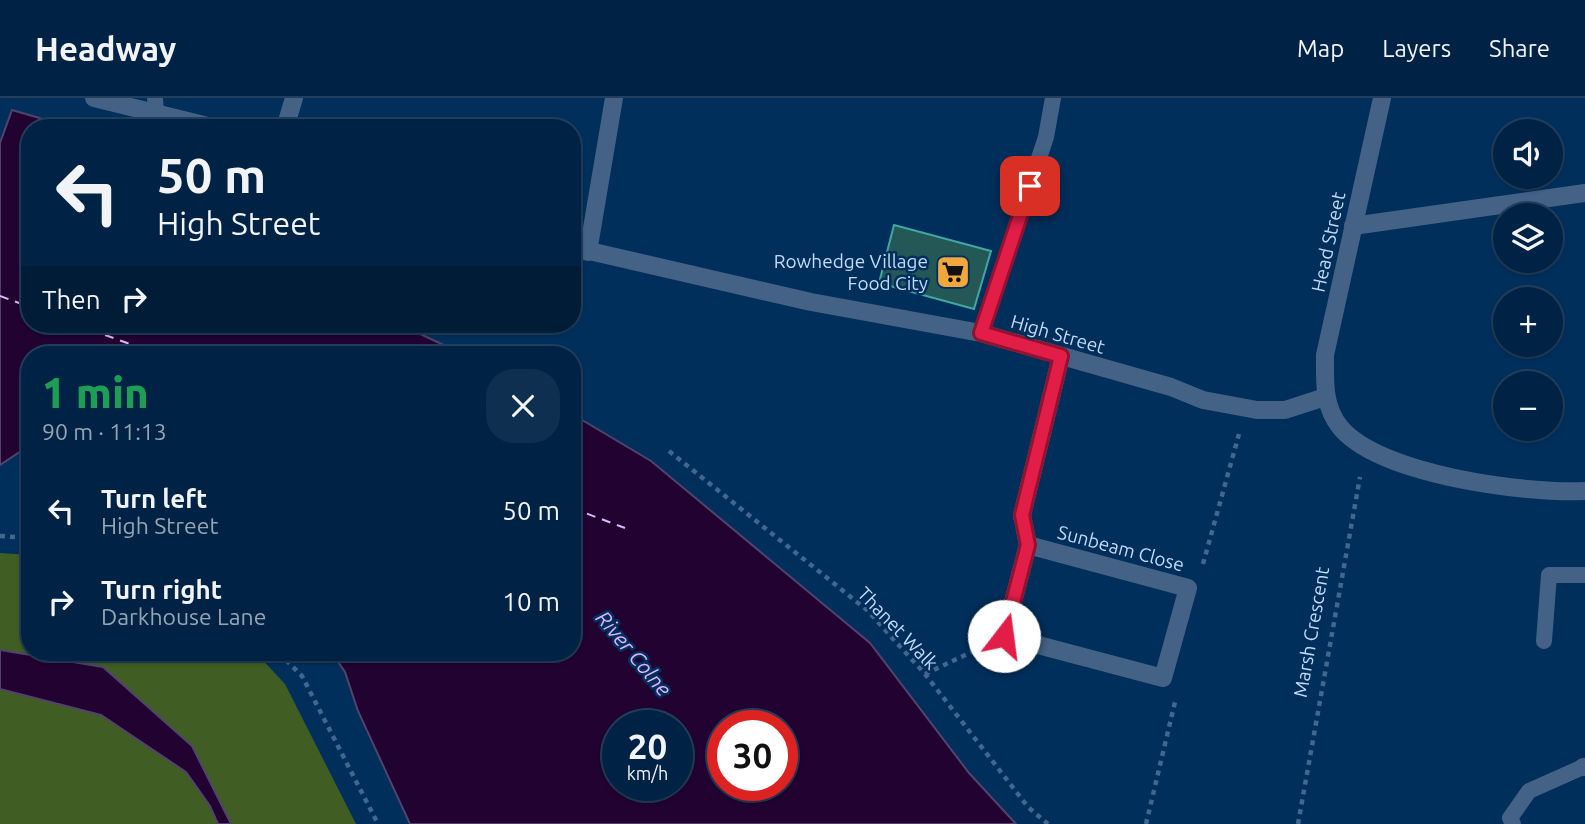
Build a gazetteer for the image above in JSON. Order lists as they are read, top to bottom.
{
  "streets": {
    "street": ["Head Street", "High Street", "Sunbeam Close"],
    "path": ["Thanet Walk", "Marsh Crescent"]
  },
  "crossings": [
    ["Head Street", "High Street"],
    ["High Street", "Sunbeam Close"]
  ],
  "water": ["River Colne"],
  "places": {
    "supermarket": ["Rowhedge Village Food City"]
  },
  "page": {
    "header": "Headway",
    "nav": ["Map", "Layers", "Share"],
    "map_buttons": ["+", "−"],
    "turn": ["50 m", "High Street"],
    "then": "Then",
    "heading": ["1 min", "90 m · 11:13"],
    "list": [
      {
        "name": "Turn left",
        "note": "High Street",
        "value": "50 m"
      },
      {
        "name": "Turn right",
        "note": "Darkhouse Lane",
        "value": "10 m"
      }
    ],
    "speed": "20 km/h",
    "limit": "30"
  }
}
